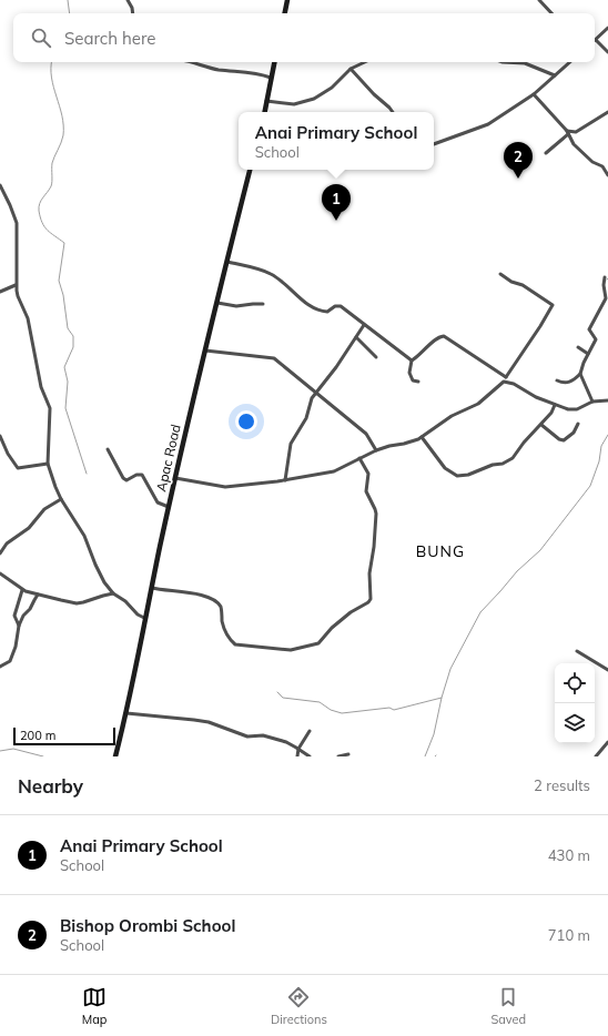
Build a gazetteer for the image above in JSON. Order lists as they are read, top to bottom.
{
  "streets": {
    "main road": ["Apac Road"]
  },
  "districts": ["BUNG"],
  "scale_bar": "200 m",
  "page": {
    "search": "Search here",
    "popup": ["Anai Primary School", "School"],
    "pins": ["2", "1"],
    "scale": "200 m",
    "heading": ["Nearby", "2 results"],
    "list": [
      {
        "mark": "1",
        "name": "Anai Primary School",
        "note": "School",
        "value": "430 m"
      },
      {
        "mark": "2",
        "name": "Bishop Orombi School",
        "note": "School",
        "value": "710 m"
      }
    ],
    "nav": ["Map", "Directions", "Saved"]
  }
}
